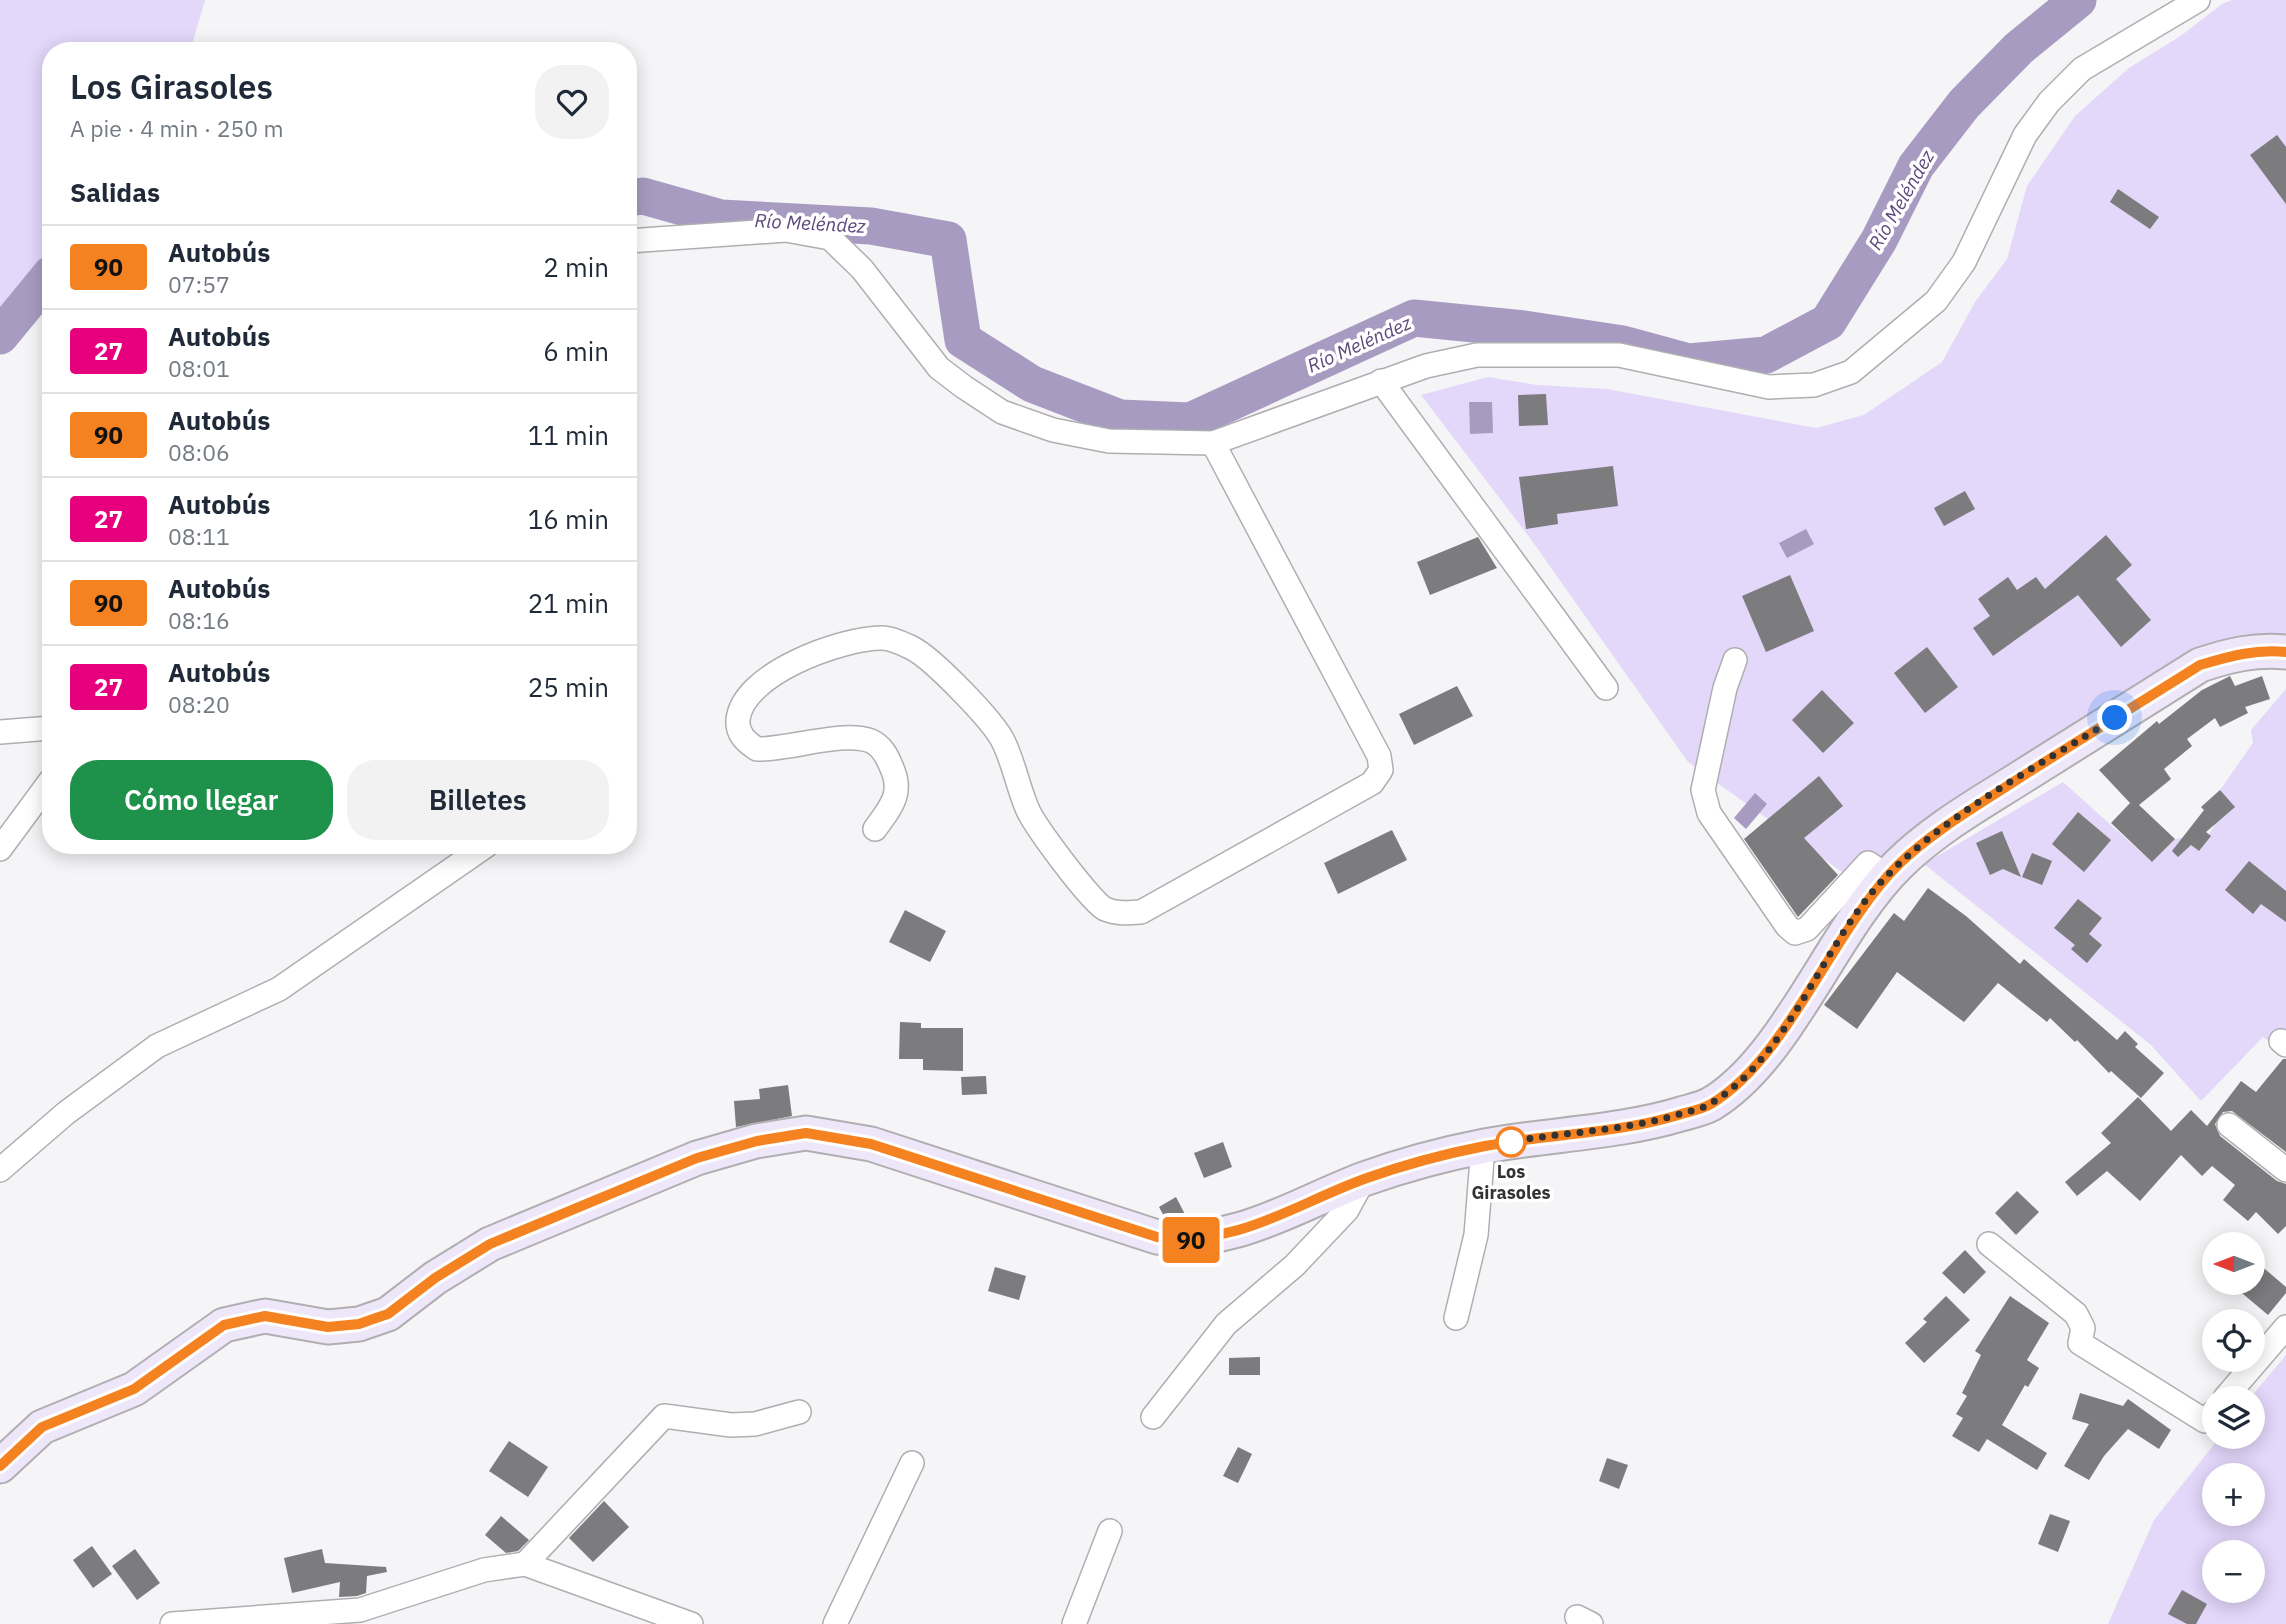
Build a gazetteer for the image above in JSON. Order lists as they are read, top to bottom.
{
  "water": ["Río Meléndez"],
  "places": ["Los Girasoles"],
  "lines": ["bus line 90"],
  "north": "left",
  "page": {
    "on_map": "90",
    "heading": [
      ["Los Girasoles", "A pie · 4 min · 250 m"],
      "Salidas"
    ],
    "list": [
      {
        "mark": "90",
        "name": "Autobús",
        "note": "07:57",
        "value": "2 min"
      },
      {
        "mark": "27",
        "name": "Autobús",
        "note": "08:01",
        "value": "6 min"
      },
      {
        "mark": "90",
        "name": "Autobús",
        "note": "08:06",
        "value": "11 min"
      },
      {
        "mark": "27",
        "name": "Autobús",
        "note": "08:11",
        "value": "16 min"
      },
      {
        "mark": "90",
        "name": "Autobús",
        "note": "08:16",
        "value": "21 min"
      },
      {
        "mark": "27",
        "name": "Autobús",
        "note": "08:20",
        "value": "25 min"
      }
    ],
    "buttons": ["Cómo llegar", "Billetes"],
    "map_buttons": ["+", "−"]
  }
}
